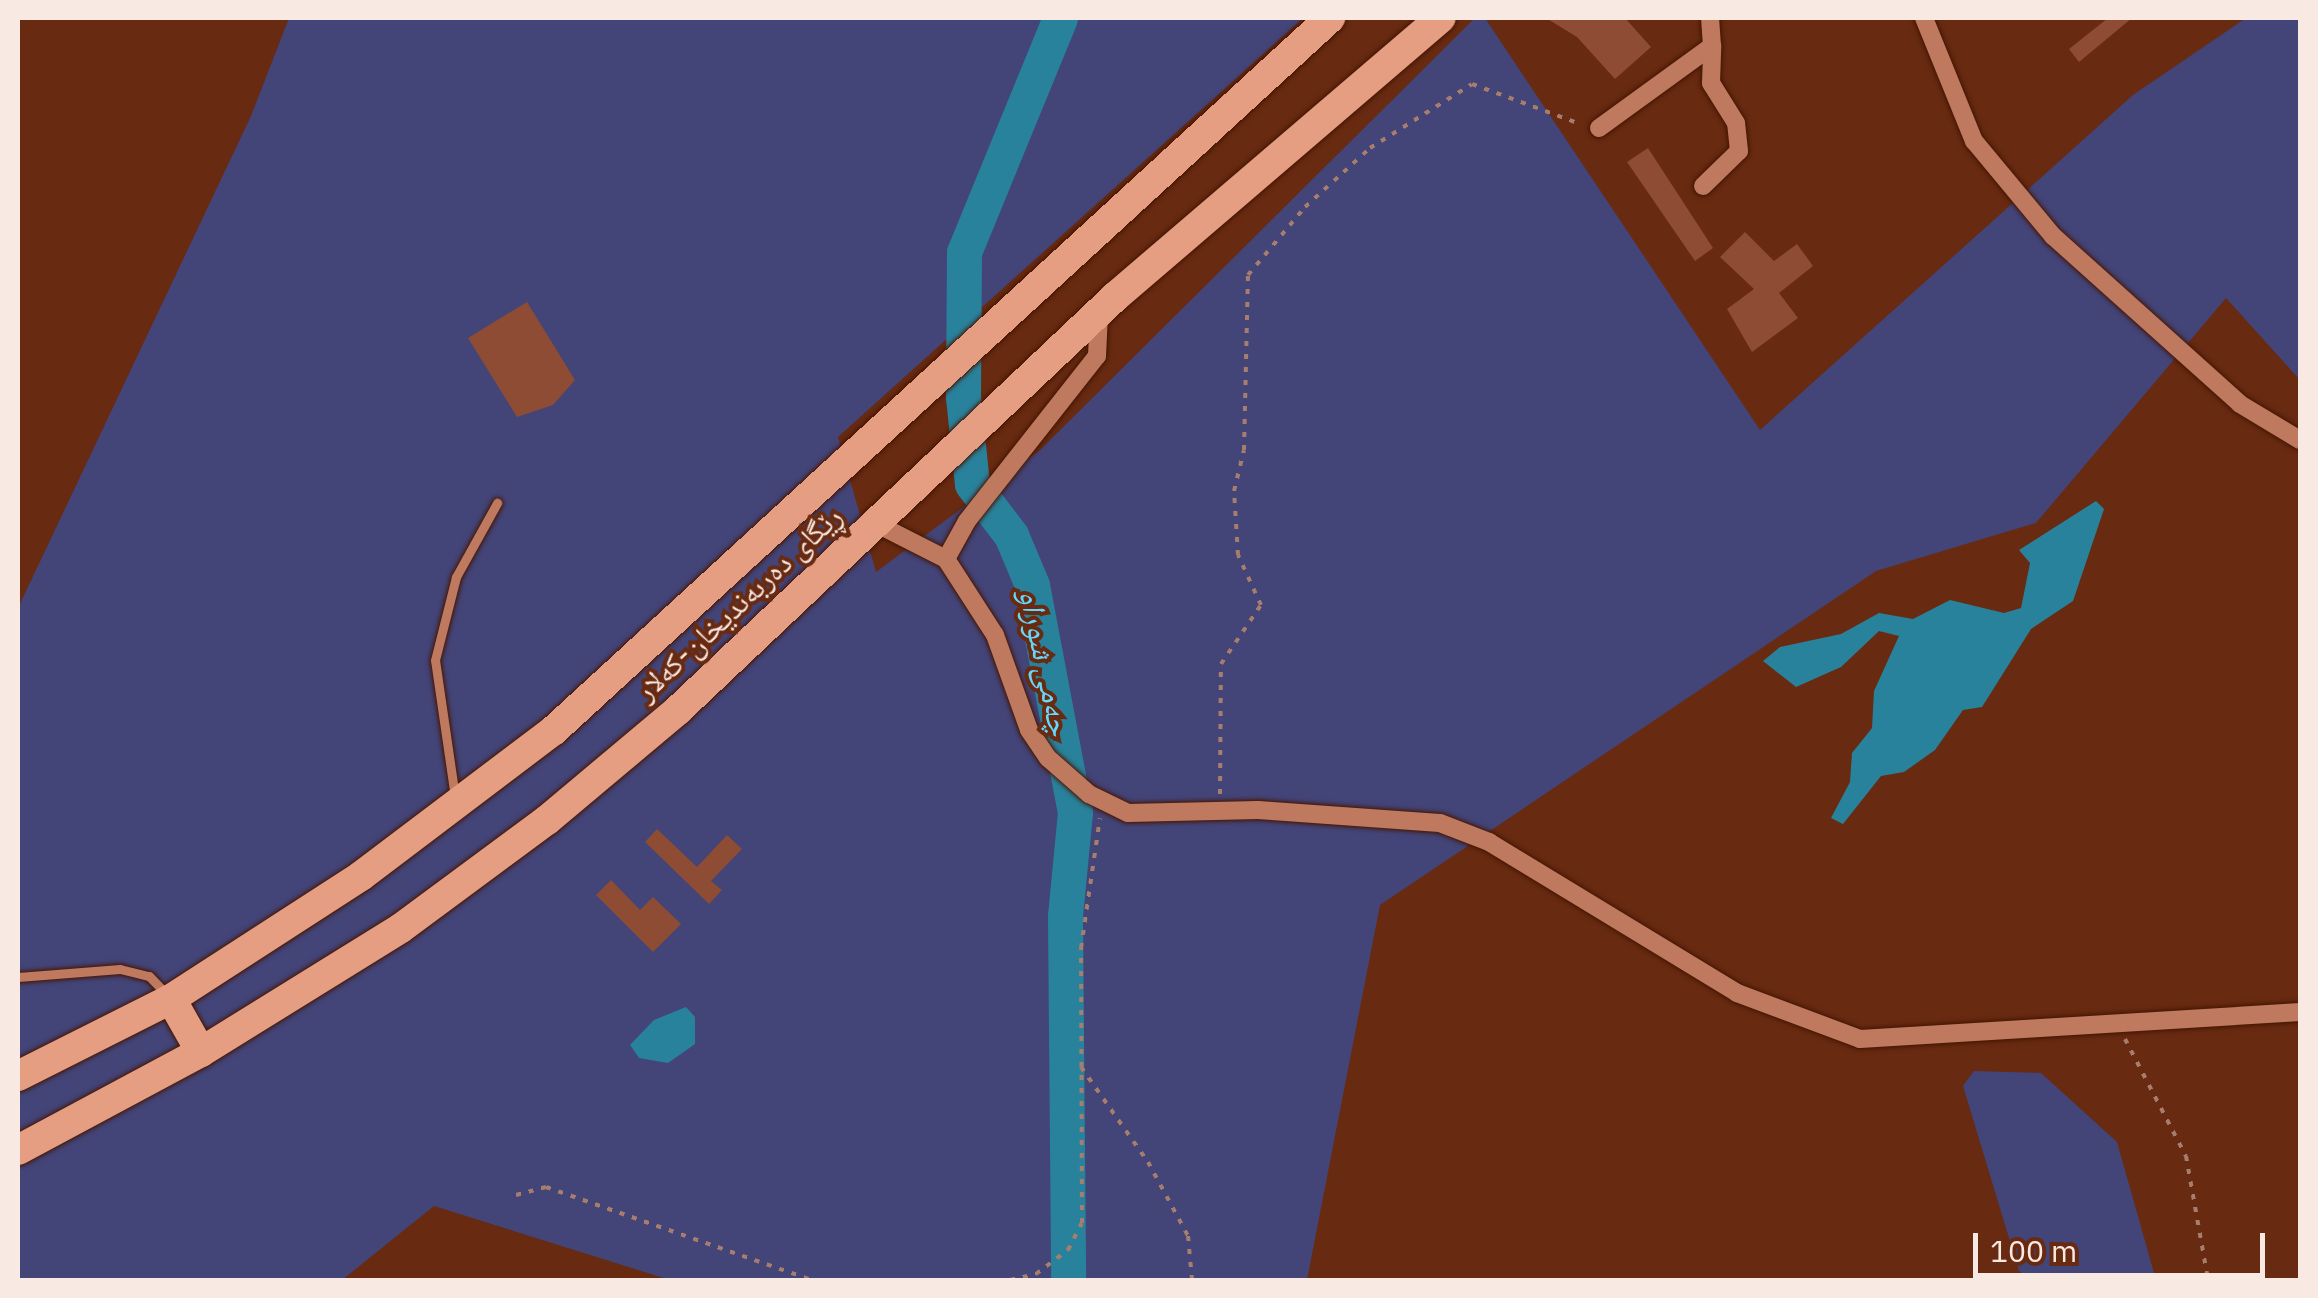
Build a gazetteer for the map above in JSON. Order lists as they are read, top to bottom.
{
  "streets": {
    "highway": ["ڕێگای دەربەندیخان-کەلار"]
  },
  "water": ["چەمی شوراو"],
  "scale_bar": "100 m"
}
